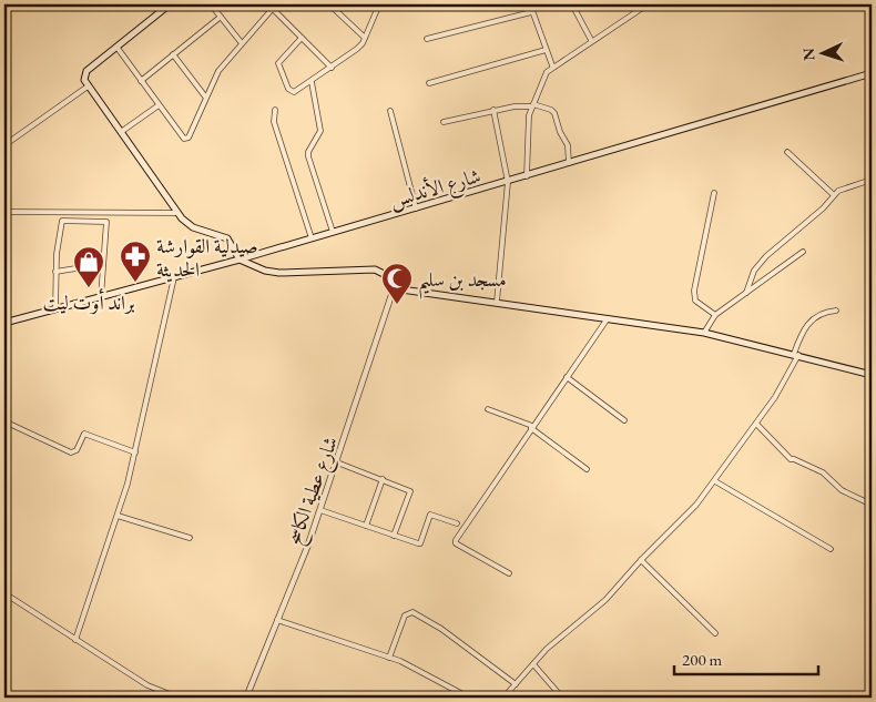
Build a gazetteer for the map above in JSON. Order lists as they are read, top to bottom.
{
  "streets": {
    "main road": ["شارع الأندلس"],
    "street": ["شارع عطية الكاسح"]
  },
  "places": {
    "pharmacy": ["صيدلية القوارشة الحديثة"],
    "shop": ["براند أوت ليت"],
    "mosque": ["مسجد بن سليم"]
  },
  "scale_bar": "200 m",
  "north": "left"
}
